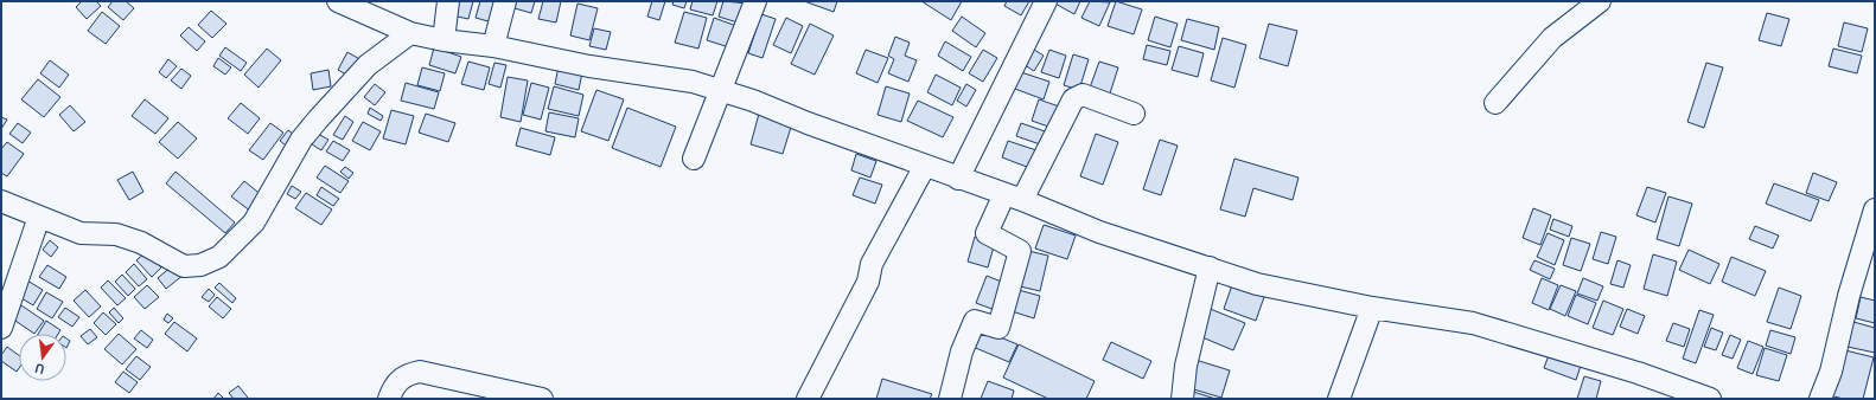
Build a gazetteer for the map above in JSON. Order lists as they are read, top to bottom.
{
  "north": "bottom"
}
